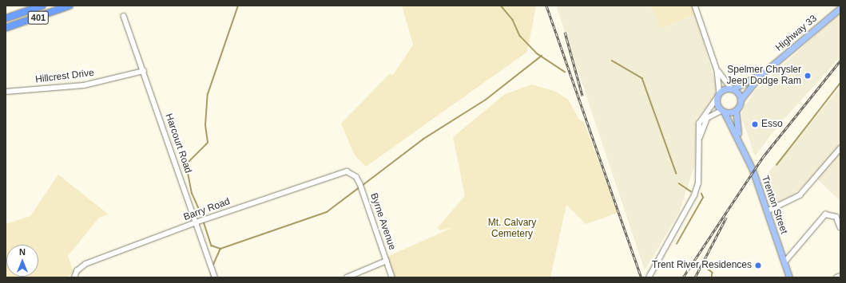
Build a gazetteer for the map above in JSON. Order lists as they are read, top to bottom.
{
  "streets": {
    "highway": ["401"],
    "main road": ["Highway 33", "Trenton Street"],
    "street": [
      "Hillcrest Drive",
      "Harcourt Road",
      "Barry Road",
      "Byrne Avenue"
    ]
  },
  "crossings": [
    ["Highway 33", "Trenton Street"],
    ["Hillcrest Drive", "Harcourt Road"],
    ["Harcourt Road", "Barry Road"],
    ["Barry Road", "Byrne Avenue"]
  ],
  "parks": ["Mt. Calvary Cemetery"],
  "places": ["Spelmer Chrysler Jeep Dodge Ram", "Esso", "Trent River Residences"],
  "north": "top"
}
